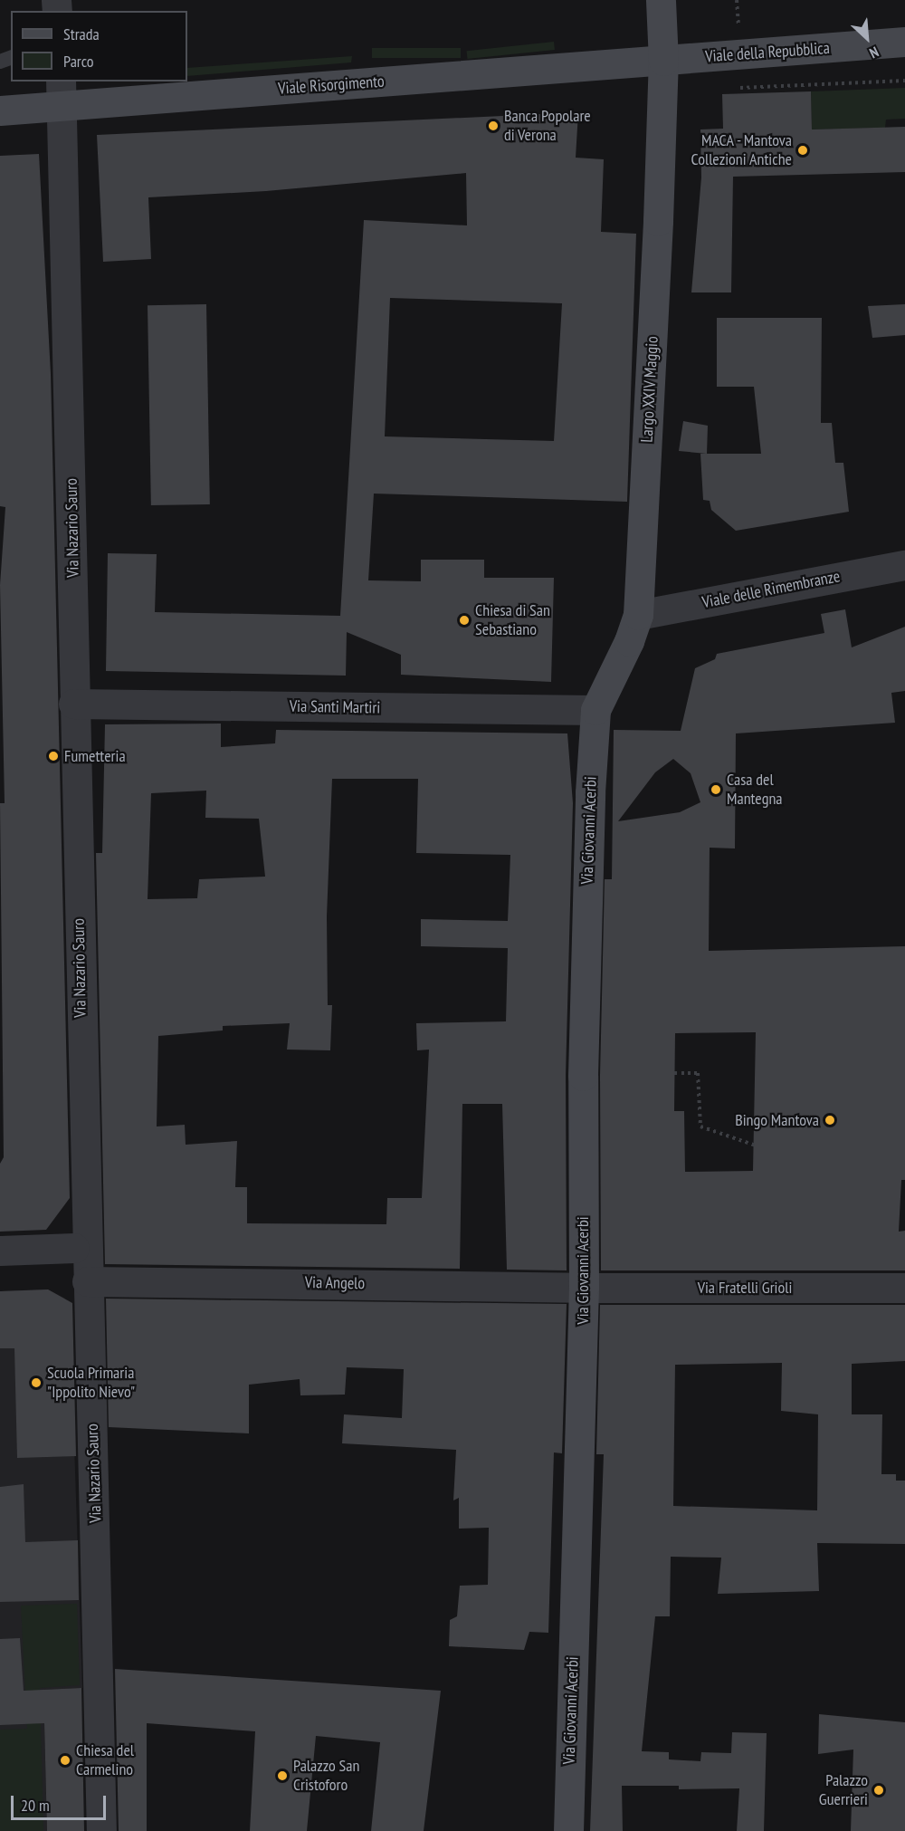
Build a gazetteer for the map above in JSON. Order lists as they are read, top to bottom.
{
  "streets": {
    "street": [
      "Viale della Repubblica",
      "Viale Risorgimento",
      "Largo XXIV Maggio",
      "Via Nazario Sauro",
      "Viale delle Rimembranze",
      "Via Santi Martiri",
      "Via Giovanni Acerbi",
      "Via Angelo",
      "Via Fratelli Grioli"
    ]
  },
  "crossings": [
    ["Viale della Repubblica", "Viale Risorgimento"],
    ["Viale della Repubblica", "Largo XXIV Maggio"],
    ["Viale Risorgimento", "Largo XXIV Maggio"],
    ["Viale Risorgimento", "Via Nazario Sauro"],
    ["Largo XXIV Maggio", "Viale delle Rimembranze"],
    ["Largo XXIV Maggio", "Via Santi Martiri"],
    ["Largo XXIV Maggio", "Via Giovanni Acerbi"],
    ["Via Nazario Sauro", "Via Santi Martiri"],
    ["Via Nazario Sauro", "Via Angelo"],
    ["Via Santi Martiri", "Via Giovanni Acerbi"],
    ["Via Giovanni Acerbi", "Via Angelo"],
    ["Via Giovanni Acerbi", "Via Fratelli Grioli"],
    ["Via Angelo", "Via Fratelli Grioli"]
  ],
  "places": [
    "Banca Popolare di Verona",
    "MACA - Mantova Collezioni Antiche",
    "Chiesa di San Sebastiano",
    "Fumetteria",
    "Casa del Mantegna",
    "Bingo Mantova",
    "Scuola Primaria \"Ippolito Nievo\"",
    "Chiesa del Carmelino",
    "Palazzo San Cristoforo",
    "Palazzo Guerrieri"
  ],
  "legend": ["Strada", "Parco"],
  "scale_bar": "20 m",
  "north": "bottom right"
}
